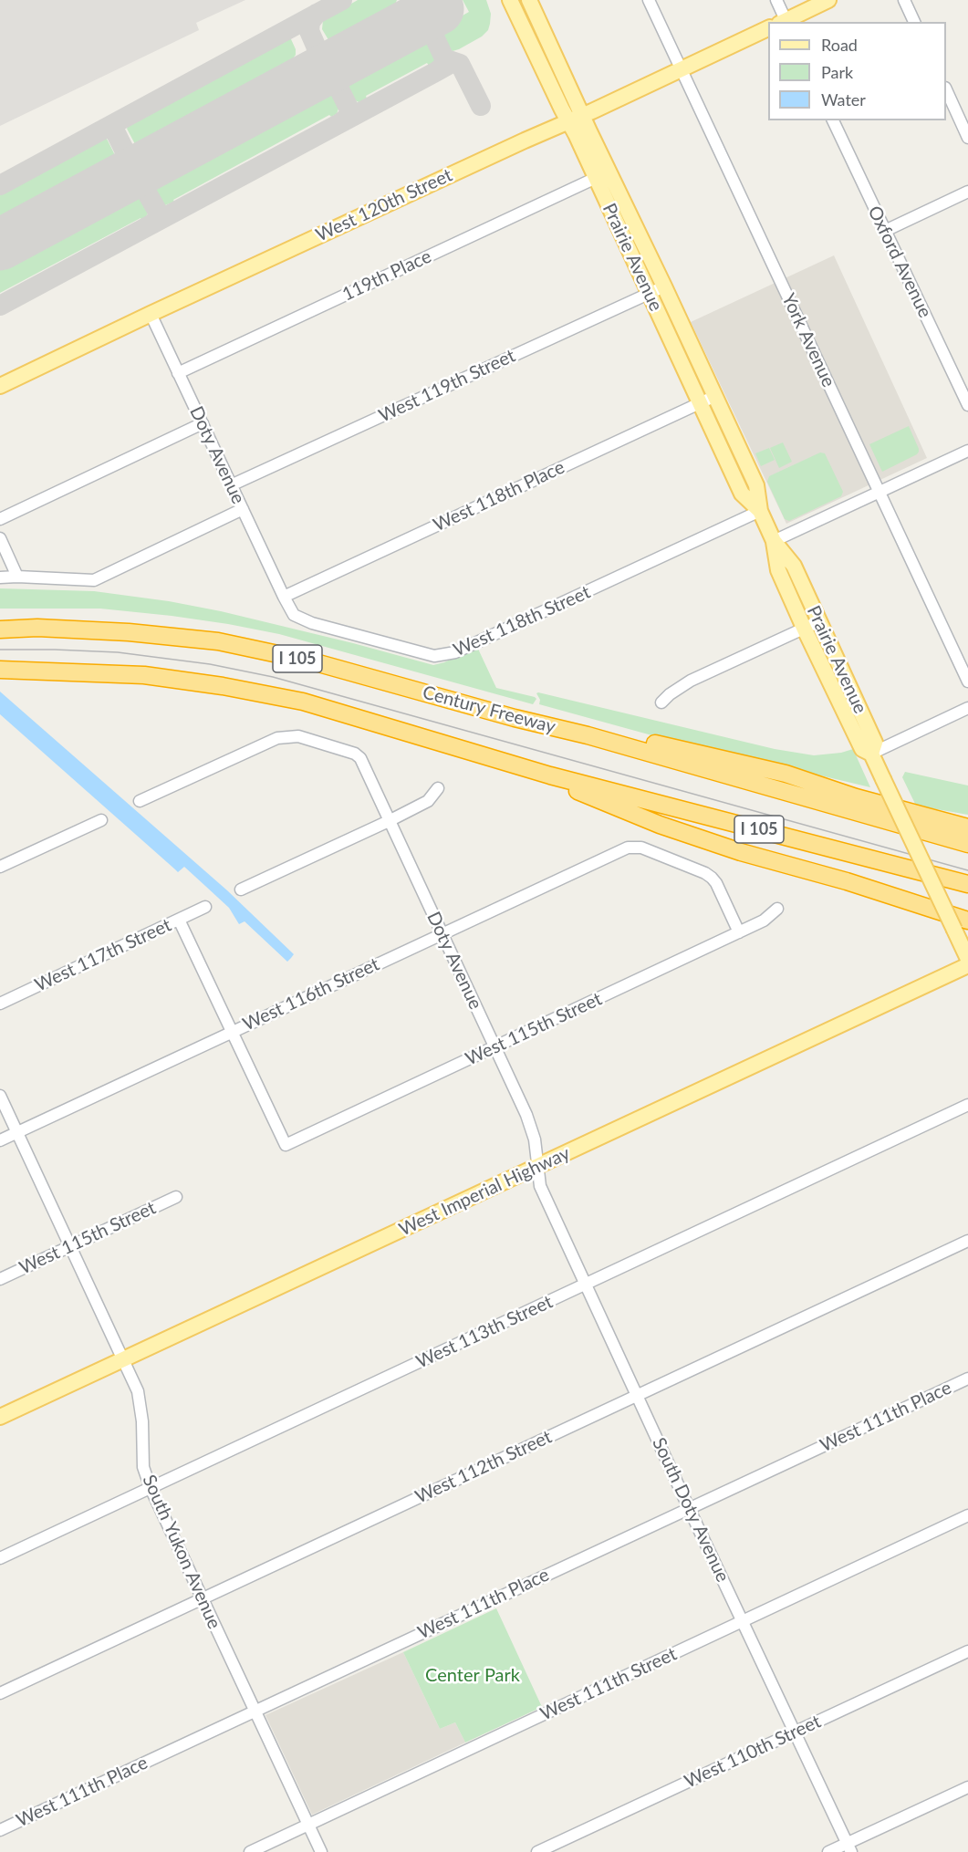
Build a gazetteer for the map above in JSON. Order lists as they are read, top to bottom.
{
  "streets": {
    "highway": ["I 105", "Century Freeway"],
    "main road": ["West 120th Street", "Prairie Avenue", "West Imperial Highway"],
    "street": [
      "Oxford Avenue",
      "119th Place",
      "York Avenue",
      "West 119th Street",
      "Doty Avenue",
      "West 118th Place",
      "West 118th Street",
      "West 117th Street",
      "West 116th Street",
      "West 115th Street",
      "West 113th Street",
      "West 111th Place",
      "West 112th Street",
      "South Doty Avenue",
      "South Yukon Avenue",
      "West 111th Street",
      "West 110th Street"
    ]
  },
  "crossings": [
    ["West 120th Street", "Prairie Avenue"],
    ["West 120th Street", "York Avenue"],
    ["West 120th Street", "Doty Avenue"],
    ["Prairie Avenue", "119th Place"],
    ["Prairie Avenue", "West 119th Street"],
    ["Prairie Avenue", "West 118th Place"],
    ["Prairie Avenue", "West 118th Street"],
    ["119th Place", "Doty Avenue"],
    ["West 119th Street", "Doty Avenue"],
    ["Doty Avenue", "West 118th Place"],
    ["Doty Avenue", "West 118th Street"],
    ["Doty Avenue", "West 116th Street"],
    ["Doty Avenue", "West 115th Street"],
    ["Doty Avenue", "West Imperial Highway"],
    ["Doty Avenue", "South Doty Avenue"],
    ["West 118th Place", "West 118th Street"],
    ["West 116th Street", "West 115th Street"],
    ["West 116th Street", "South Yukon Avenue"],
    ["West 115th Street", "South Yukon Avenue"],
    ["West Imperial Highway", "South Doty Avenue"],
    ["West Imperial Highway", "South Yukon Avenue"],
    ["West 113th Street", "South Doty Avenue"],
    ["West 113th Street", "South Yukon Avenue"],
    ["West 111th Place", "South Doty Avenue"],
    ["West 111th Place", "South Yukon Avenue"],
    ["West 112th Street", "South Doty Avenue"],
    ["West 112th Street", "South Yukon Avenue"],
    ["South Doty Avenue", "West 111th Street"],
    ["South Doty Avenue", "West 110th Street"],
    ["South Yukon Avenue", "West 111th Street"]
  ],
  "parks": ["Center Park"],
  "legend": ["Road", "Park", "Water"]
}
